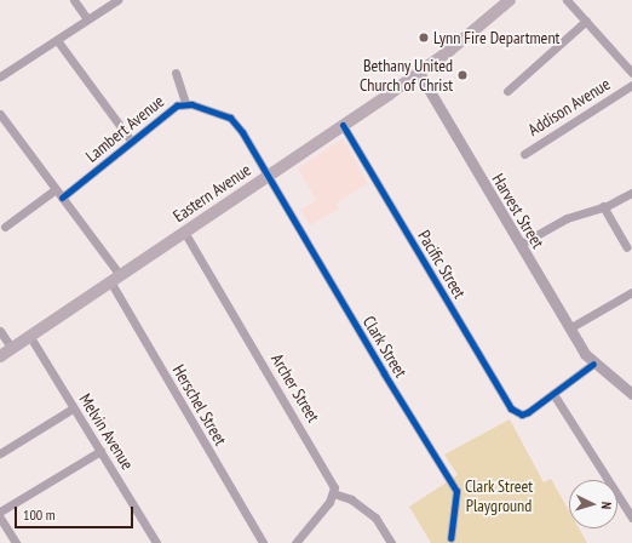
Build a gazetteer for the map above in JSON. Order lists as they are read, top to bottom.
{
  "streets": {
    "main road": ["Eastern Avenue"],
    "street": [
      "Addison Avenue",
      "Lambert Avenue",
      "Harvest Street",
      "Pacific Street",
      "Clark Street",
      "Archer Street",
      "Herschel Street",
      "Melvin Avenue"
    ]
  },
  "crossings": [
    ["Lambert Avenue", "Eastern Avenue"],
    ["Lambert Avenue", "Clark Street"],
    ["Lambert Avenue", "Herschel Street"],
    ["Eastern Avenue", "Harvest Street"],
    ["Eastern Avenue", "Pacific Street"],
    ["Eastern Avenue", "Clark Street"],
    ["Eastern Avenue", "Archer Street"],
    ["Eastern Avenue", "Herschel Street"],
    ["Eastern Avenue", "Melvin Avenue"]
  ],
  "parks": ["Clark Street Playground"],
  "places": ["Lynn Fire Department", "Bethany United Church of Christ"],
  "scale_bar": "100 m",
  "north": "right"
}
